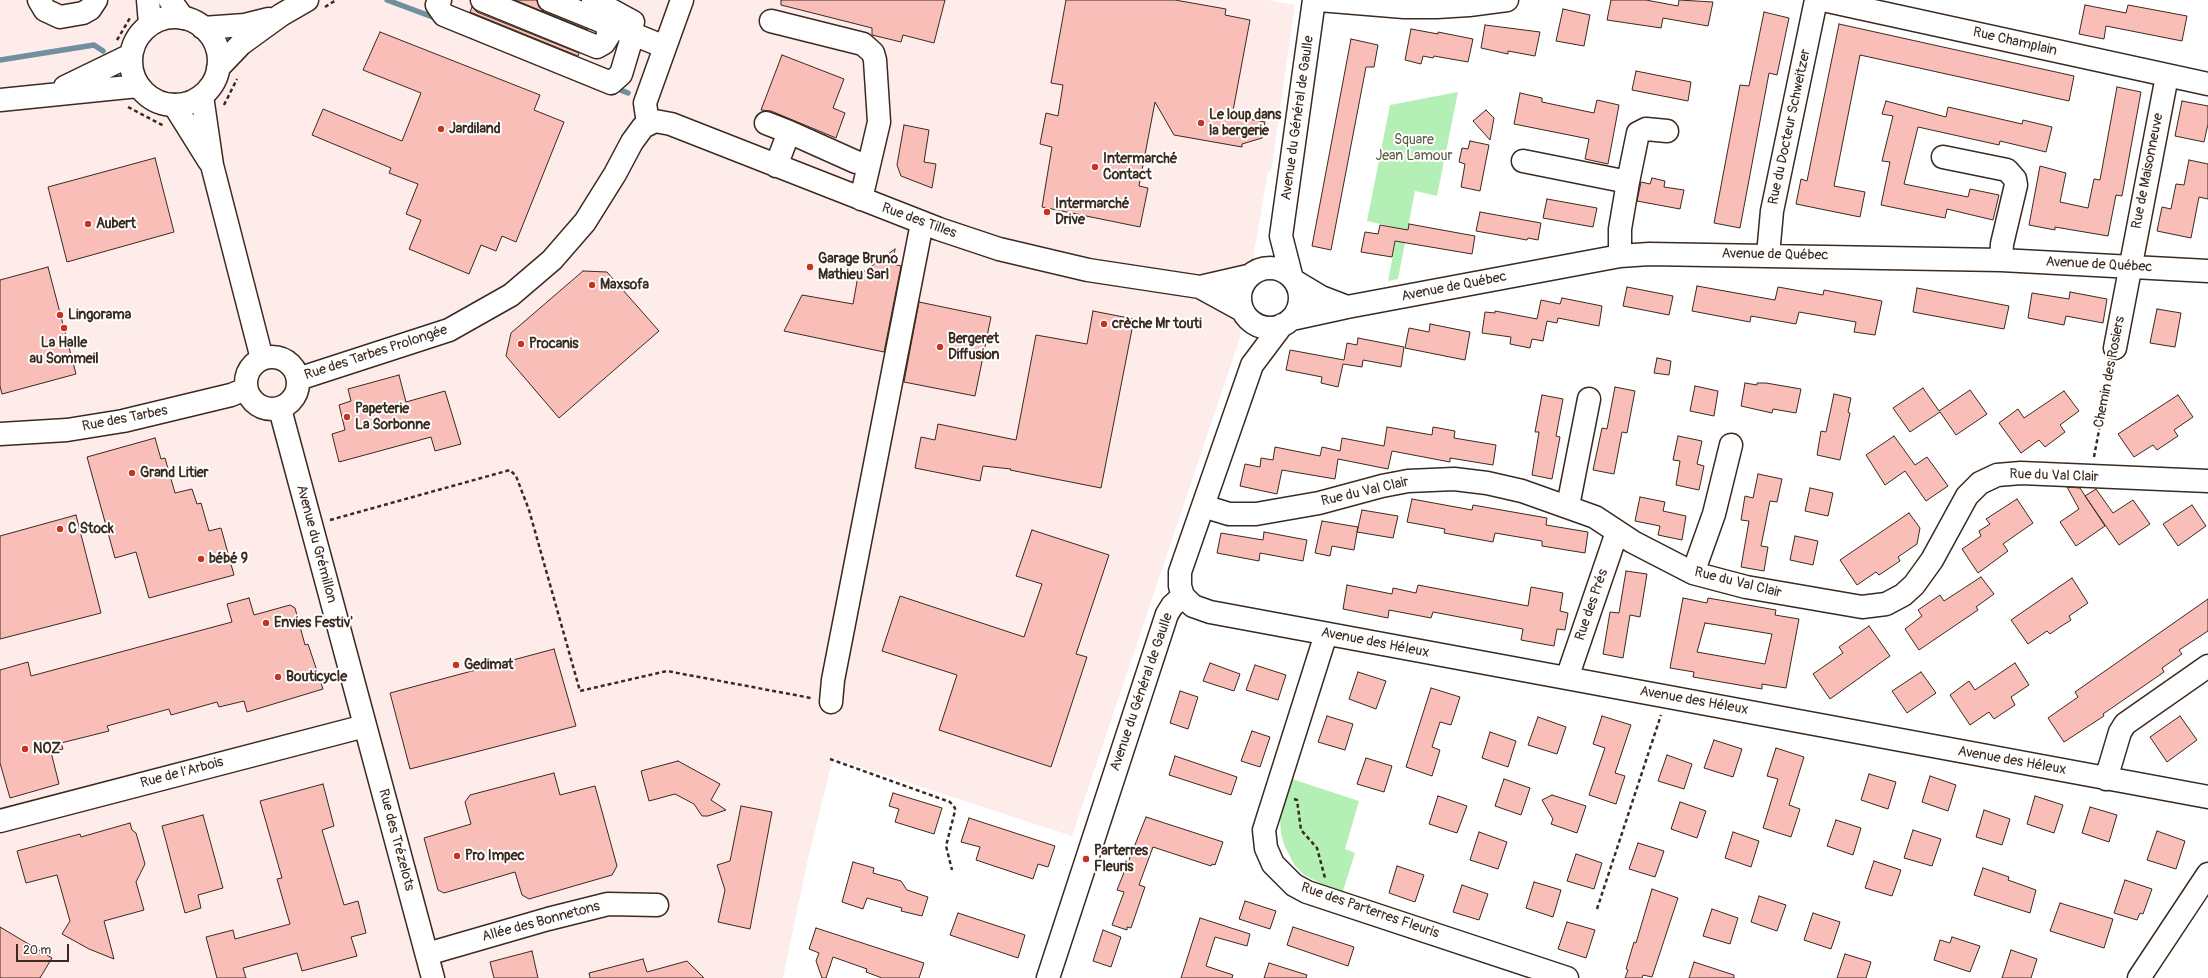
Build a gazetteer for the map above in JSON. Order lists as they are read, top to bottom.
{
  "streets": {
    "street": [
      "Rue Champlain",
      "Avenue du Général de Gaulle",
      "Rue du Docteur Schweitzer",
      "Rue de Maisonneuve",
      "Rue des Tilles",
      "Avenue de Québec",
      "Rue des Tarbes Prolongée",
      "Chemin des Rosiers",
      "Rue des Tarbes",
      "Rue du Val Clair",
      "Avenue du Grémillon",
      "Rue des Prés",
      "Avenue des Héleux",
      "Rue de l'Arbois",
      "Rue des Trézelots",
      "Rue des Parterres Fleuris",
      "Allée des Bonnetons"
    ]
  },
  "crossings": [
    ["Rue Champlain", "Rue de Maisonneuve"],
    ["Avenue du Général de Gaulle", "Rue des Tilles"],
    ["Avenue du Général de Gaulle", "Avenue de Québec"],
    ["Avenue du Général de Gaulle", "Avenue des Héleux"],
    ["Rue du Docteur Schweitzer", "Avenue de Québec"],
    ["Rue de Maisonneuve", "Avenue de Québec"],
    ["Rue de Maisonneuve", "Chemin des Rosiers"],
    ["Rue des Tilles", "Avenue de Québec"],
    ["Rue des Tilles", "Rue des Tarbes Prolongée"],
    ["Avenue de Québec", "Chemin des Rosiers"],
    ["Rue des Tarbes Prolongée", "Rue des Tarbes"],
    ["Rue des Tarbes Prolongée", "Avenue du Grémillon"],
    ["Chemin des Rosiers", "Rue du Val Clair"],
    ["Rue des Tarbes", "Avenue du Grémillon"],
    ["Rue du Val Clair", "Rue des Prés"],
    ["Avenue du Grémillon", "Rue des Trézelots"],
    ["Rue des Prés", "Avenue des Héleux"],
    ["Avenue des Héleux", "Rue des Parterres Fleuris"],
    ["Rue de l'Arbois", "Rue des Trézelots"],
    ["Rue des Trézelots", "Allée des Bonnetons"]
  ],
  "parks": ["Square Jean Lamour"],
  "places": [
    "Le loup dans la bergerie",
    "Jardiland",
    "Intermarché Contact",
    "Intermarché Drive",
    "Aubert",
    "Garage Bruno Mathieu Sarl",
    "Maxsofa",
    "Lingorama",
    "crèche Mr touti",
    "La Halle au Sommeil",
    "Procanis",
    "Bergeret Diffusion",
    "Papeterie La Sorbonne",
    "Grand Litier",
    "C Stock",
    "bébé 9",
    "Envies Festiv'",
    "Gedimat",
    "Bouticycle",
    "NOZ",
    "Pro Impec",
    "Parterres Fleuris"
  ],
  "scale_bar": "20 m"
}
